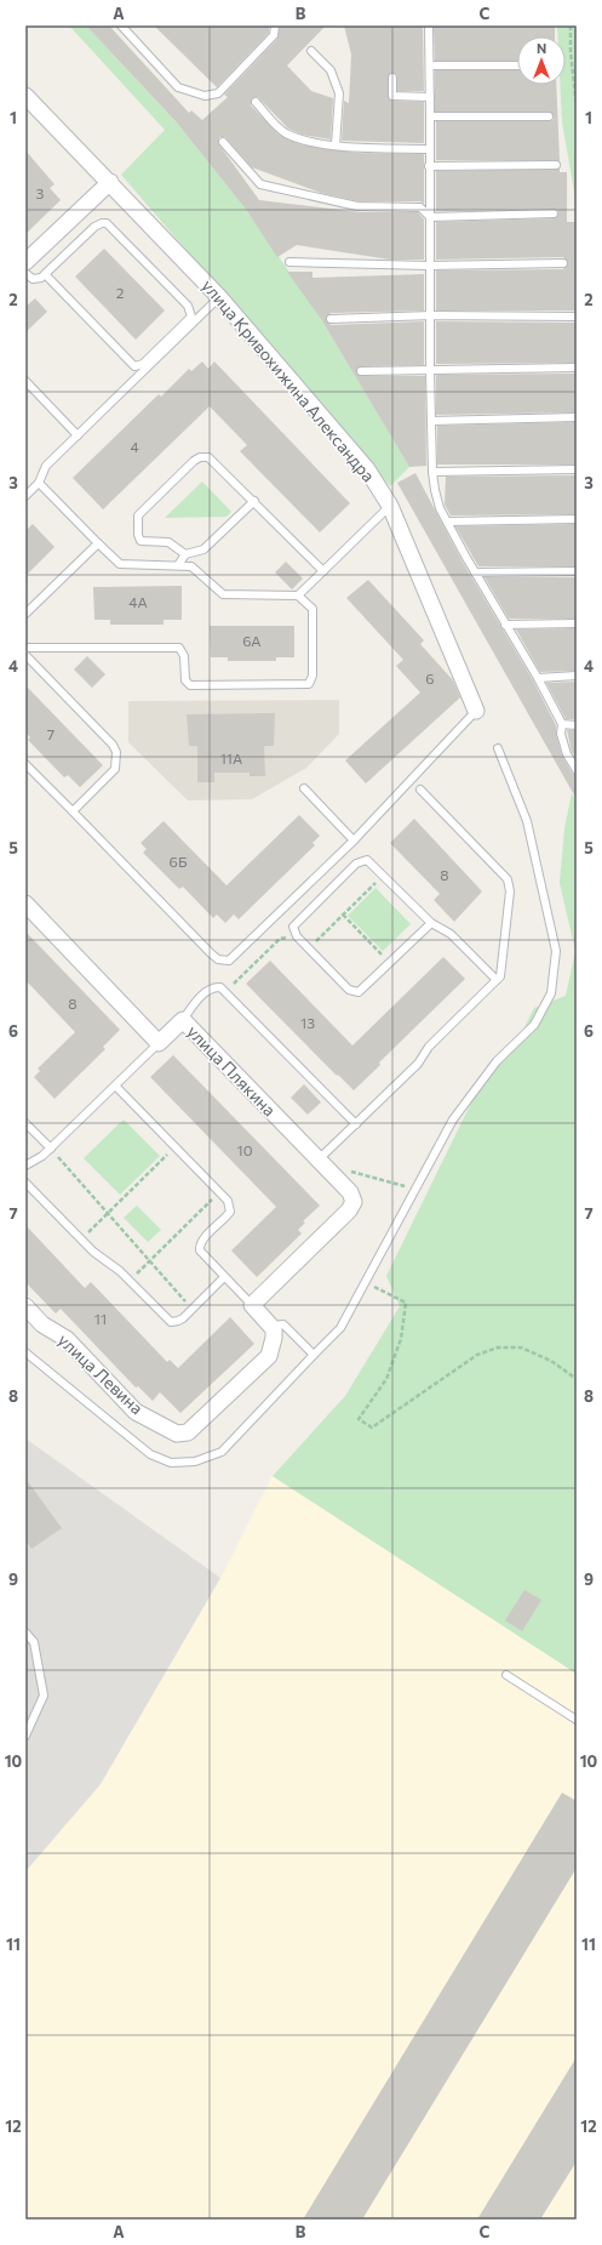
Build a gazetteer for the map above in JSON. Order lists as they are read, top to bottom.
{
  "streets": {
    "street": ["улица Кривохижина Александра", "улица Плякина", "улица Левина"]
  },
  "house_numbers": [
    "3",
    "2",
    "4",
    "4А",
    "6А",
    "6",
    "7",
    "11А",
    "6Б",
    "8",
    "8",
    "13",
    "10",
    "11"
  ],
  "north": "top",
  "grid": {
    "columns": ["A", "B", "C"],
    "rows": [
      "1",
      "2",
      "3",
      "4",
      "5",
      "6",
      "7",
      "8",
      "9",
      "10",
      "11",
      "12"
    ]
  }
}
